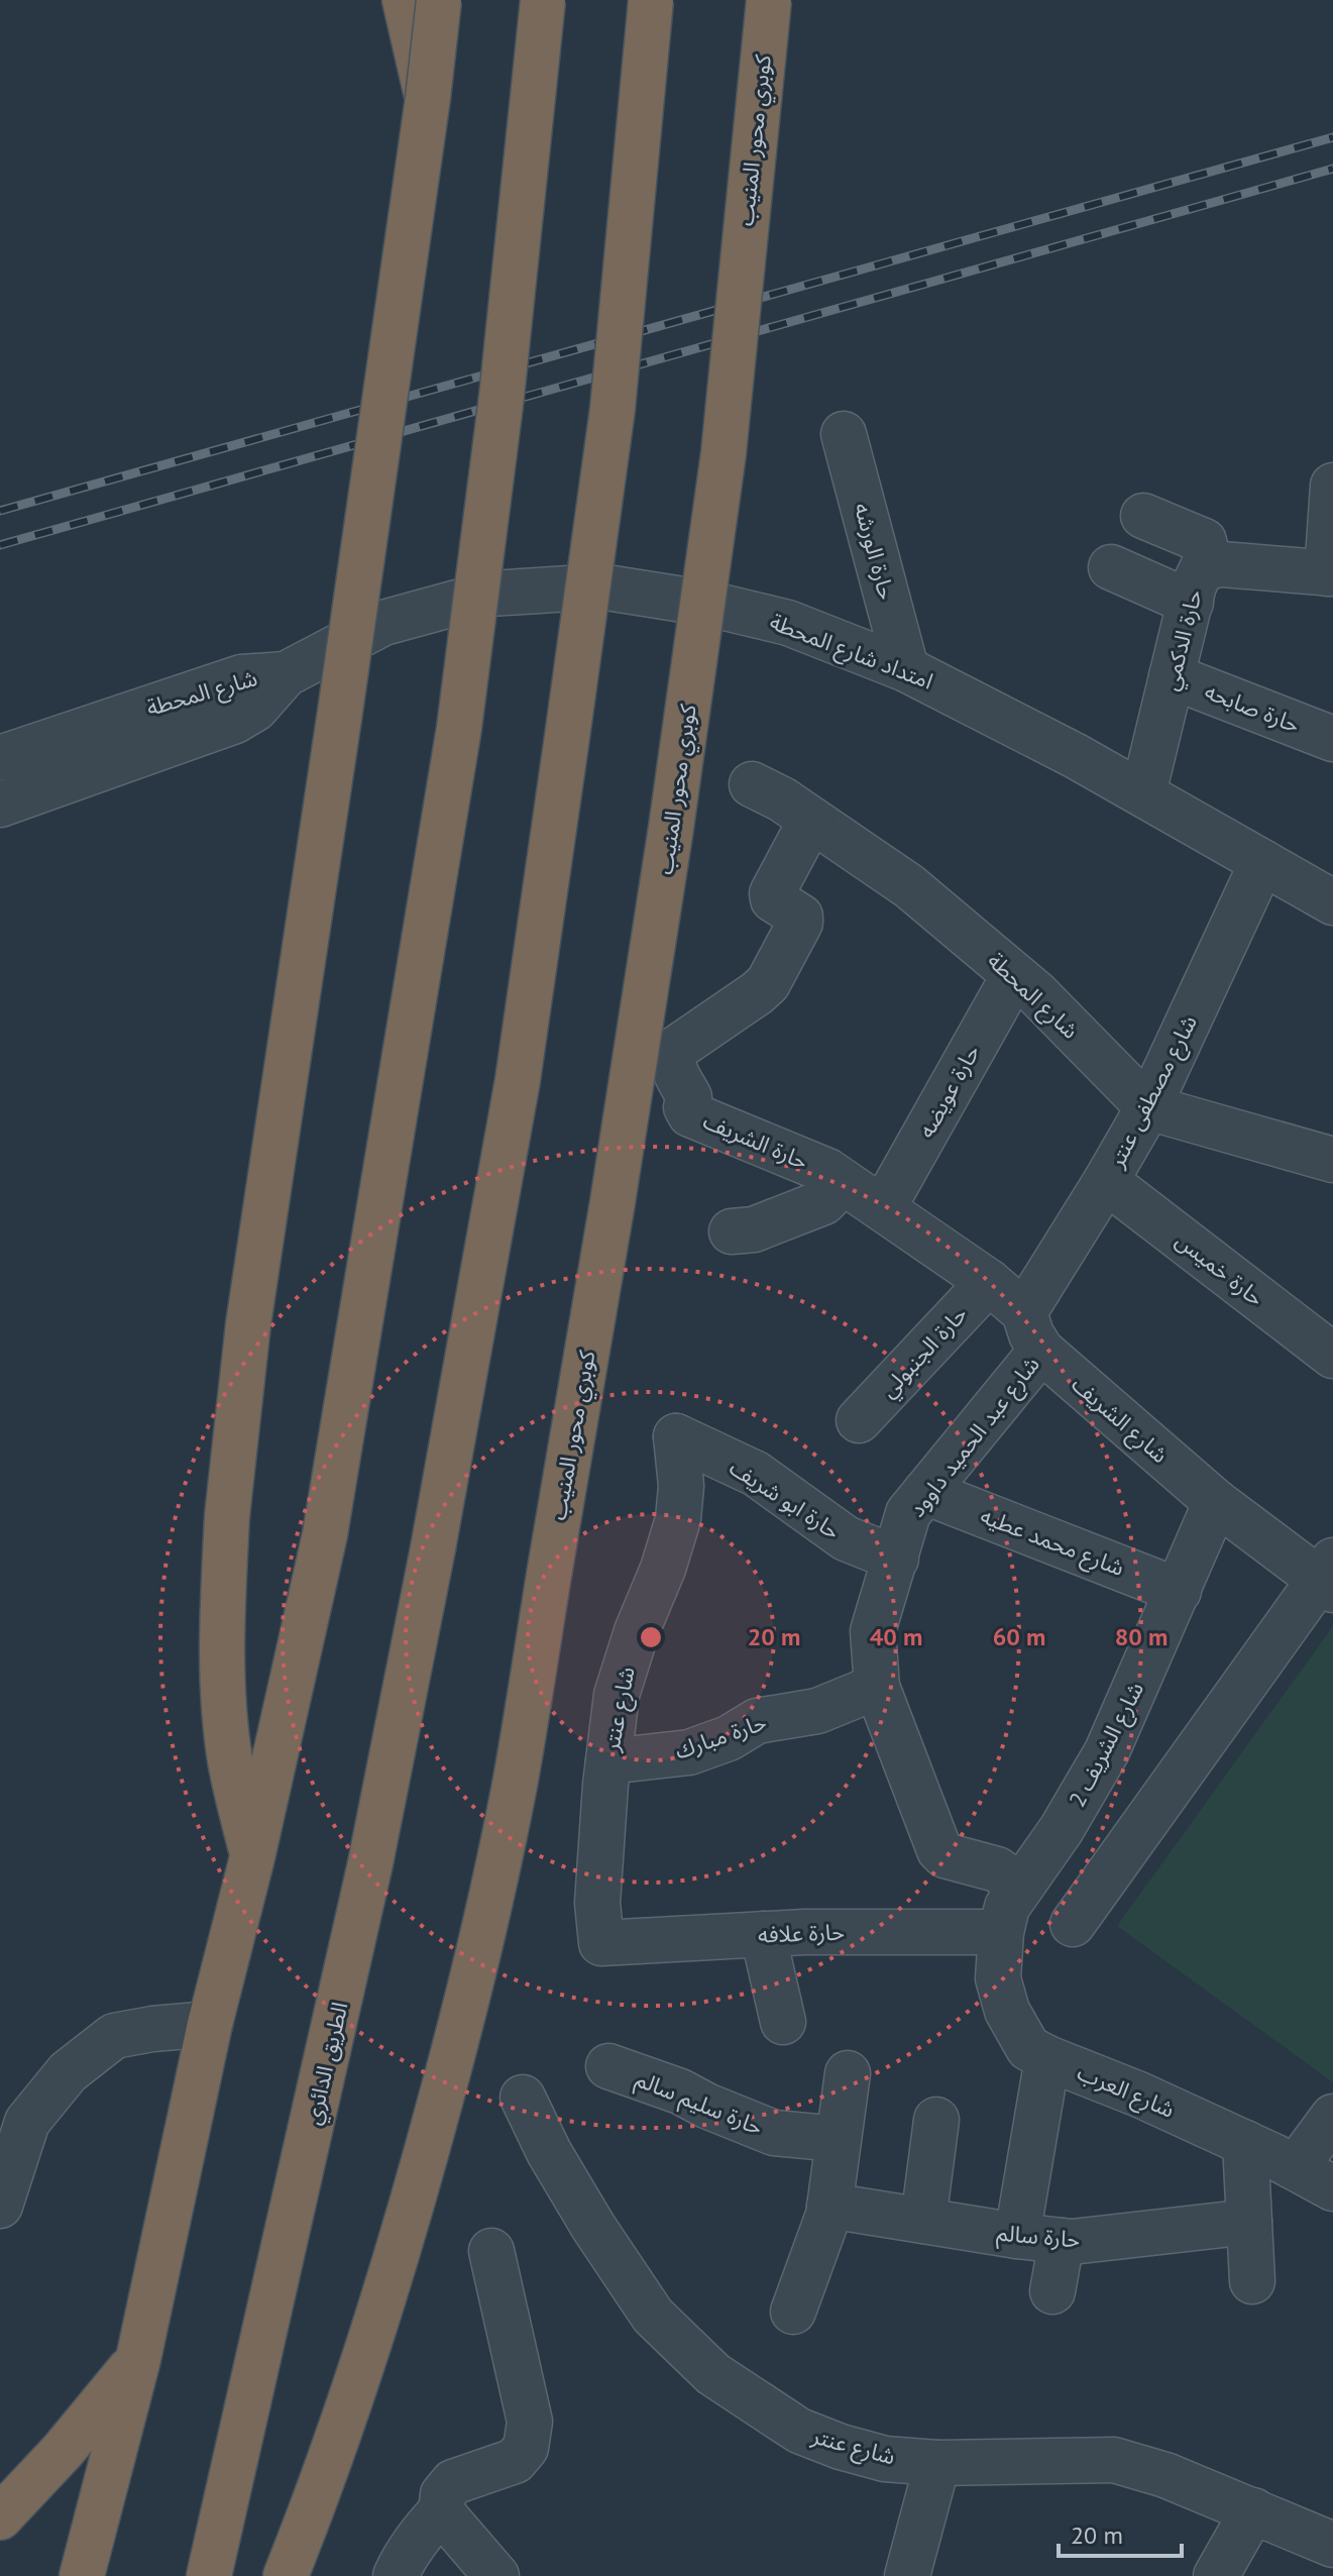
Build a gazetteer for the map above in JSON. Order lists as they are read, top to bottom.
{
  "streets": {
    "highway": ["كوبري محور المنيب", "الطريق الدائري"],
    "street": [
      "حارة الورشه",
      "حارة الدكمي",
      "امتداد شارع المحطة",
      "شارع المحطة",
      "حارة صابحه",
      "حارة عويضه",
      "شارع مصطفى عنتر",
      "حارة الشريف",
      "حارة خميس",
      "حارة الجنبولي",
      "شارع الشريف",
      "شارع عبد الحميد داوود",
      "حارة ابو شريف",
      "شارع محمد عطيه",
      "شارع عنتر",
      "حارة مبارك",
      "شارع الشريف 2",
      "حارة علافه",
      "شارع العرب",
      "حارة سليم سالم",
      "حارة سالم"
    ]
  },
  "crossings": [
    ["حارة الورشه", "امتداد شارع المحطة"],
    ["حارة الدكمي", "امتداد شارع المحطة"],
    ["حارة الدكمي", "حارة صابحه"],
    ["امتداد شارع المحطة", "شارع المحطة"],
    ["امتداد شارع المحطة", "شارع مصطفى عنتر"],
    ["شارع المحطة", "حارة عويضه"],
    ["شارع المحطة", "شارع مصطفى عنتر"],
    ["شارع المحطة", "حارة الشريف"],
    ["حارة عويضه", "حارة الشريف"],
    ["حارة عويضه", "شارع الشريف"],
    ["شارع مصطفى عنتر", "حارة خميس"],
    ["شارع مصطفى عنتر", "شارع الشريف"],
    ["شارع مصطفى عنتر", "شارع عبد الحميد داوود"],
    ["حارة الشريف", "شارع الشريف"],
    ["حارة الجنبولي", "شارع الشريف"],
    ["شارع الشريف", "شارع عبد الحميد داوود"],
    ["شارع الشريف", "شارع الشريف 2"],
    ["شارع عبد الحميد داوود", "حارة ابو شريف"],
    ["شارع عبد الحميد داوود", "شارع محمد عطيه"],
    ["شارع عبد الحميد داوود", "حارة مبارك"],
    ["شارع عبد الحميد داوود", "شارع الشريف 2"],
    ["حارة ابو شريف", "شارع عنتر"],
    ["شارع محمد عطيه", "شارع الشريف 2"],
    ["شارع عنتر", "حارة مبارك"],
    ["شارع عنتر", "حارة علافه"],
    ["شارع الشريف 2", "حارة علافه"],
    ["شارع الشريف 2", "شارع العرب"],
    ["حارة علافه", "شارع العرب"]
  ],
  "scale_bar": "20 m",
  "rings": [
    "20 m",
    "40 m",
    "60 m",
    "80 m"
  ]
}
